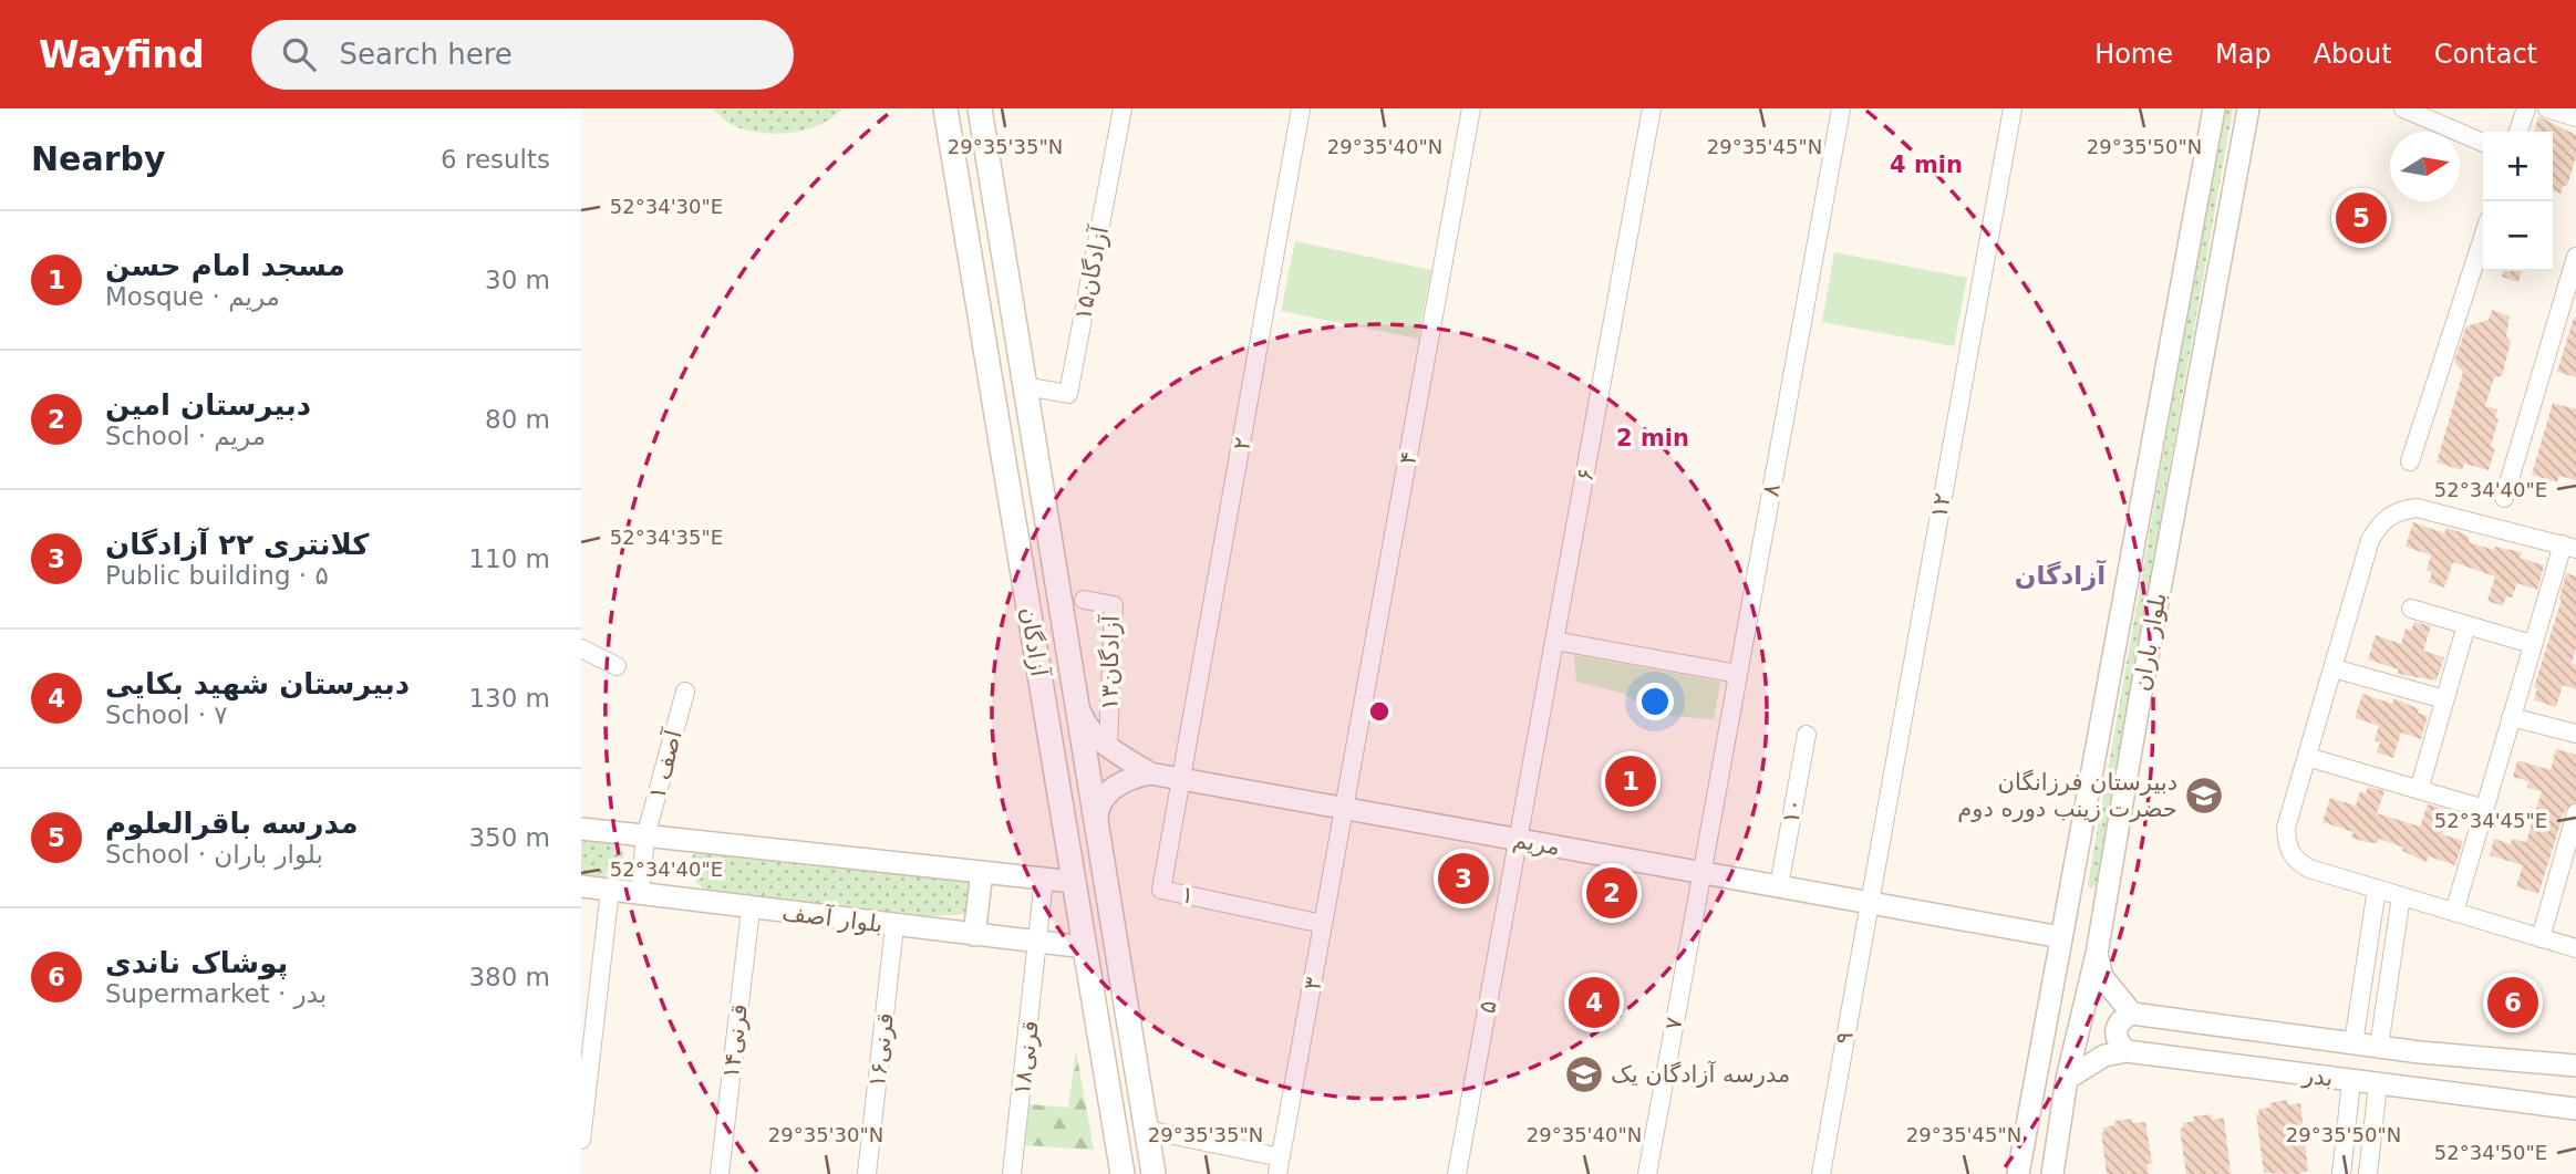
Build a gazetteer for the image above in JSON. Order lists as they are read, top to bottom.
{
  "streets": {
    "main road": ["آزادگان"],
    "street": [
      "آزادگان۱۵",
      "۲",
      "۴",
      "۶",
      "۸",
      "۱۲",
      "بلوار باران",
      "آزادگان۱۳",
      "۱ آصف",
      "۱۰",
      "مریم",
      "۱",
      "بلوار آصف",
      "۳",
      "۵",
      "۷",
      "۹",
      "قرنی۱۴",
      "قرنی۱۶",
      "قرنی۱۸",
      "بدر"
    ]
  },
  "crossings": [
    ["آزادگان۱۵", "آزادگان"],
    ["۲", "مریم"],
    ["۲", "۱"],
    ["۴", "مریم"],
    ["۴", "۳"],
    ["۶", "مریم"],
    ["۶", "۵"],
    ["۸", "مریم"],
    ["۸", "۷"],
    ["۱۲", "مریم"],
    ["۱۲", "۹"],
    ["آزادگان", "بلوار آصف"],
    ["بلوار باران", "مریم"],
    ["بلوار باران", "بدر"],
    ["۱ آصف", "بلوار آصف"],
    ["۱۰", "مریم"],
    ["مریم", "۱"],
    ["مریم", "۳"],
    ["مریم", "۵"],
    ["مریم", "۷"],
    ["مریم", "۹"],
    ["۱", "۳"],
    ["بلوار آصف", "قرنی۱۴"],
    ["بلوار آصف", "قرنی۱۶"],
    ["بلوار آصف", "قرنی۱۸"]
  ],
  "districts": ["آزادگان"],
  "places": {
    "school or university": ["دبیرستان فرزانگان حضرت زینب دوره دوم", "مدرسه آزادگان یک"]
  },
  "north": "right",
  "page": {
    "header": "Wayfind",
    "search": "Search here",
    "nav": [
      "Home",
      "Map",
      "About",
      "Contact"
    ],
    "heading": ["Nearby", "6 results"],
    "map_buttons": ["+", "−"],
    "pins": [
      "5",
      "1",
      "3",
      "2",
      "4",
      "6"
    ],
    "list": [
      {
        "mark": "1",
        "name": "مسجد امام حسن",
        "note": "Mosque · مریم",
        "value": "30 m"
      },
      {
        "mark": "2",
        "name": "دبیرستان امین",
        "note": "School · مریم",
        "value": "80 m"
      },
      {
        "mark": "3",
        "name": "کلانتری ۲۲ آزادگان",
        "note": "Public building · ۵",
        "value": "110 m"
      },
      {
        "mark": "4",
        "name": "دبیرستان شهید بکایی",
        "note": "School · ۷",
        "value": "130 m"
      },
      {
        "mark": "5",
        "name": "مدرسه باقرالعلوم",
        "note": "School · بلوار باران",
        "value": "350 m"
      },
      {
        "mark": "6",
        "name": "پوشاک ناندی",
        "note": "Supermarket · بدر",
        "value": "380 m"
      }
    ]
  },
  "coordinates": [
    "29°35'35\"N",
    "29°35'40\"N",
    "29°35'45\"N",
    "29°35'50\"N",
    "52°34'30\"E",
    "52°34'40\"E",
    "52°34'35\"E",
    "52°34'45\"E",
    "29°35'30\"N",
    "52°34'50\"E"
  ],
  "rings": ["4 min", "2 min"]
}
